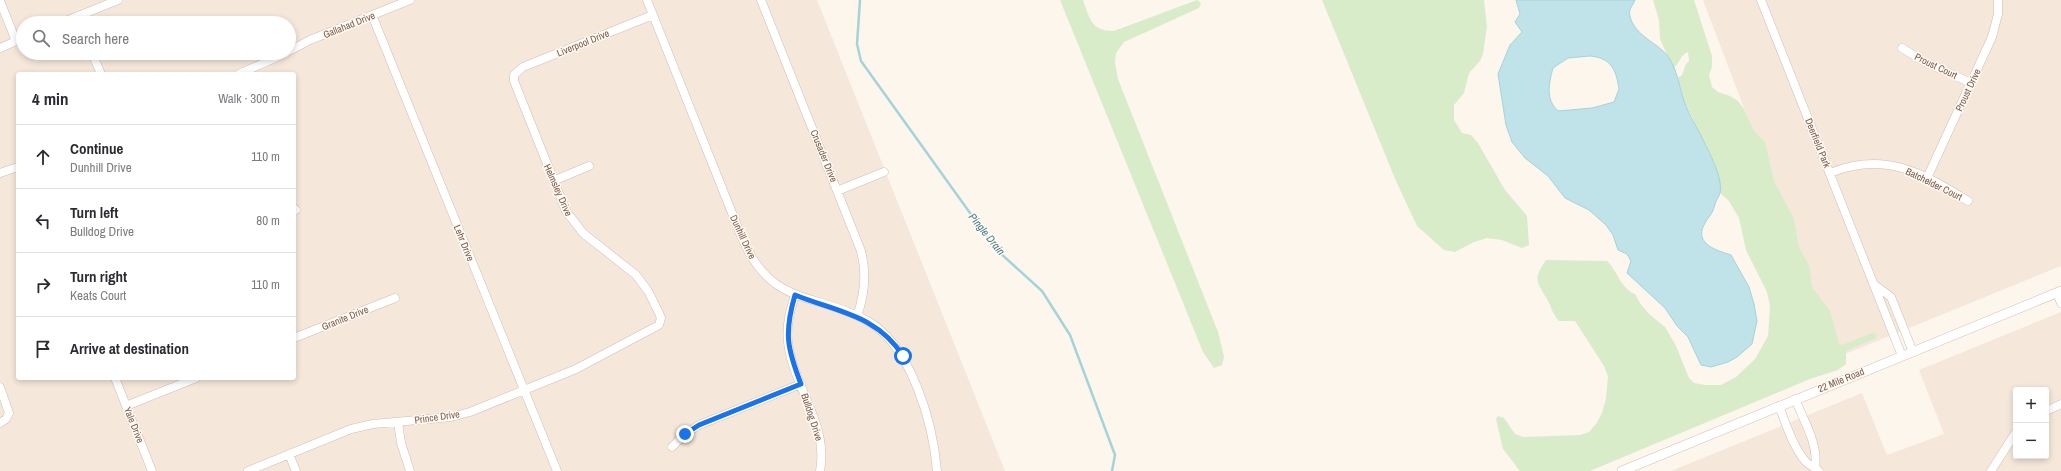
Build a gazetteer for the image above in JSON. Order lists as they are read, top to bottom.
{
  "streets": {
    "street": [
      "Gallahad Drive",
      "Liverpool Drive",
      "Proust Court",
      "Proust Drive",
      "Deerfield Park",
      "Crusader Drive",
      "Batchelder Court",
      "Helmsley Drive",
      "Dunhill Drive",
      "Lehr Drive",
      "Granite Drive",
      "22 Mile Road",
      "Prince Drive",
      "Bulldog Drive",
      "Yale Drive"
    ]
  },
  "crossings": [
    ["Gallahad Drive", "Lehr Drive"],
    ["Liverpool Drive", "Helmsley Drive"],
    ["Liverpool Drive", "Dunhill Drive"],
    ["Proust Court", "Proust Drive"],
    ["Proust Drive", "Batchelder Court"],
    ["Deerfield Park", "Batchelder Court"],
    ["Deerfield Park", "22 Mile Road"],
    ["Crusader Drive", "Dunhill Drive"],
    ["Helmsley Drive", "Prince Drive"],
    ["Dunhill Drive", "Bulldog Drive"],
    ["Lehr Drive", "Prince Drive"]
  ],
  "water": ["Pingle Drain"],
  "page": {
    "search": "Search here",
    "heading": ["4 min", "Walk · 300 m"],
    "list": [
      ["Continue", "Dunhill Drive", "110 m"],
      ["Turn left", "Bulldog Drive", "80 m"],
      ["Turn right", "Keats Court", "110 m"],
      "Arrive at destination"
    ],
    "map_buttons": ["+", "−"]
  }
}
